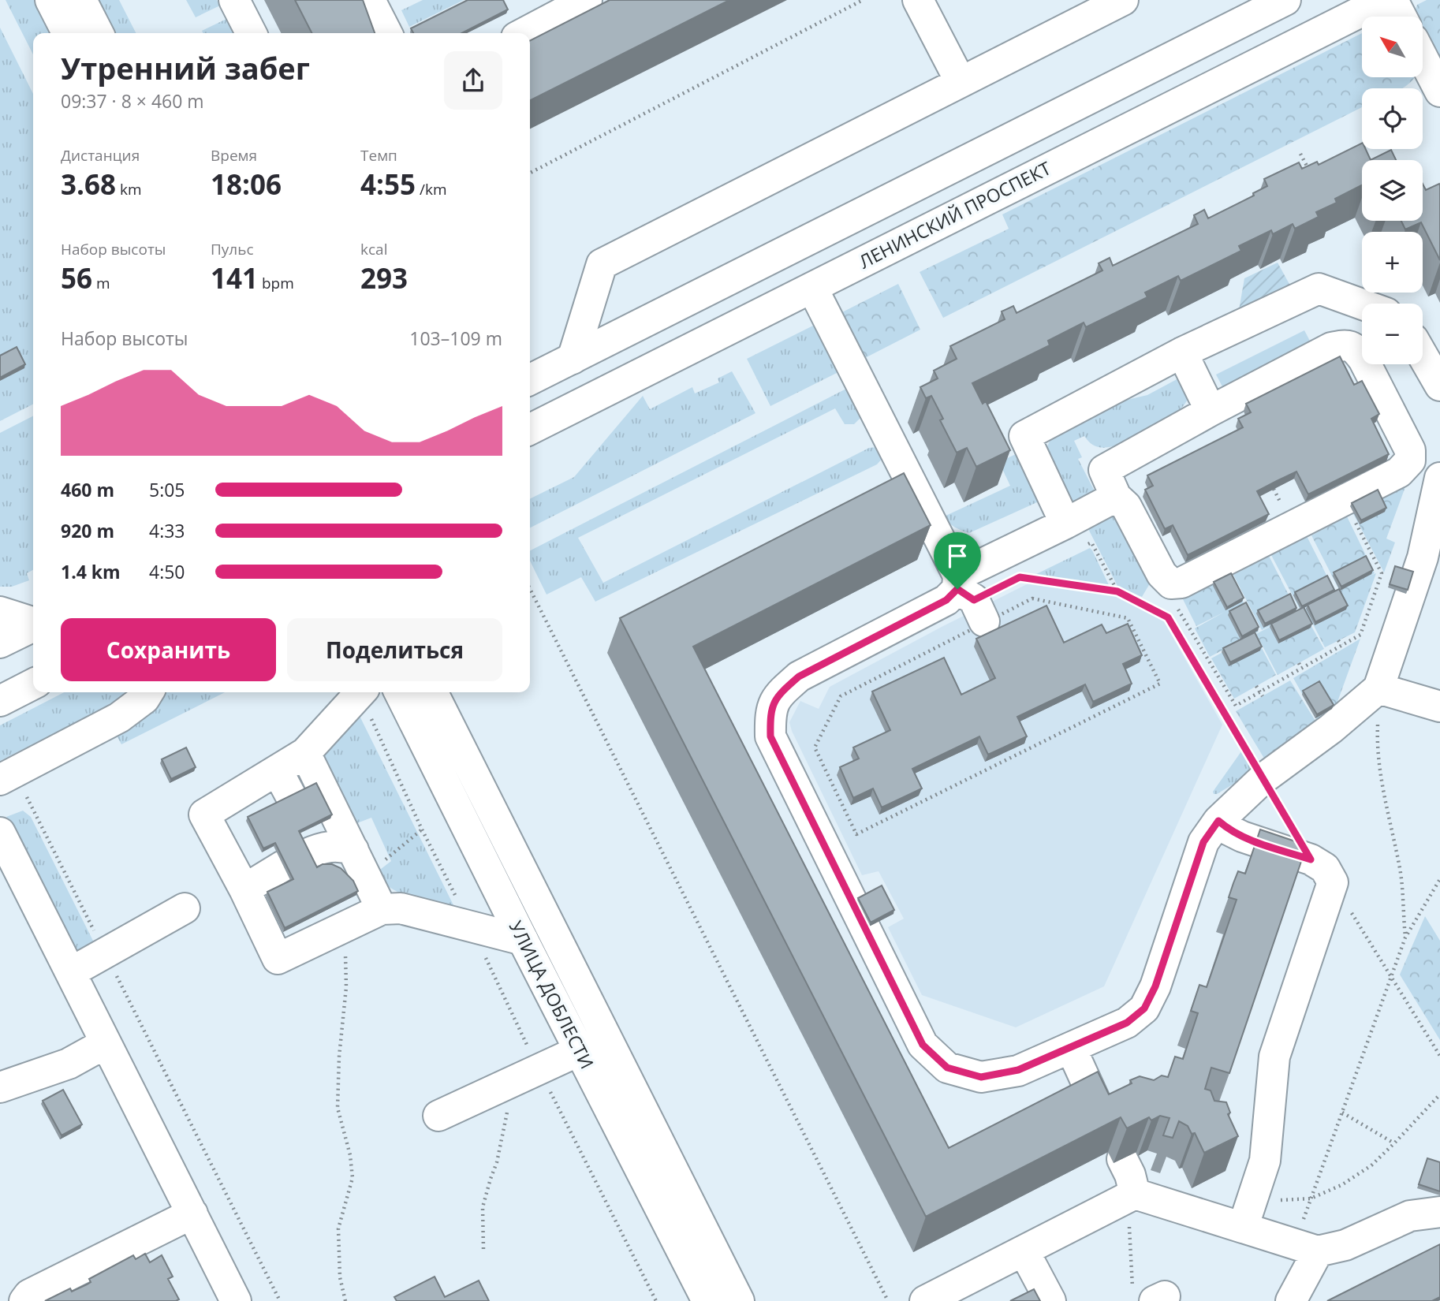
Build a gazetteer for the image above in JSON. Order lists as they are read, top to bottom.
{
  "streets": {
    "main road": ["ЛЕНИНСКИЙ ПРОСПЕКТ", "УЛИЦА ДОБЛЕСТИ"]
  },
  "north": "top left",
  "page": {
    "map_buttons": ["+", "−"],
    "heading": ["Утренний забег", "09:37 · 8 × 460 m"],
    "stats": [
      ["Дистанция", "3.68 km"],
      ["Время", "18:06"],
      ["Темп", "4:55 /km"],
      ["Набор высоты", "56 m"],
      ["Пульс", "141 bpm"],
      ["kcal", "293"]
    ],
    "chart": ["Набор высоты", "103–109 m"],
    "list": [
      {
        "name": "460 m",
        "note": "5:05"
      },
      {
        "name": "920 m",
        "note": "4:33"
      },
      {
        "name": "1.4 km",
        "note": "4:50"
      }
    ],
    "buttons": ["Сохранить", "Поделиться"]
  }
}
